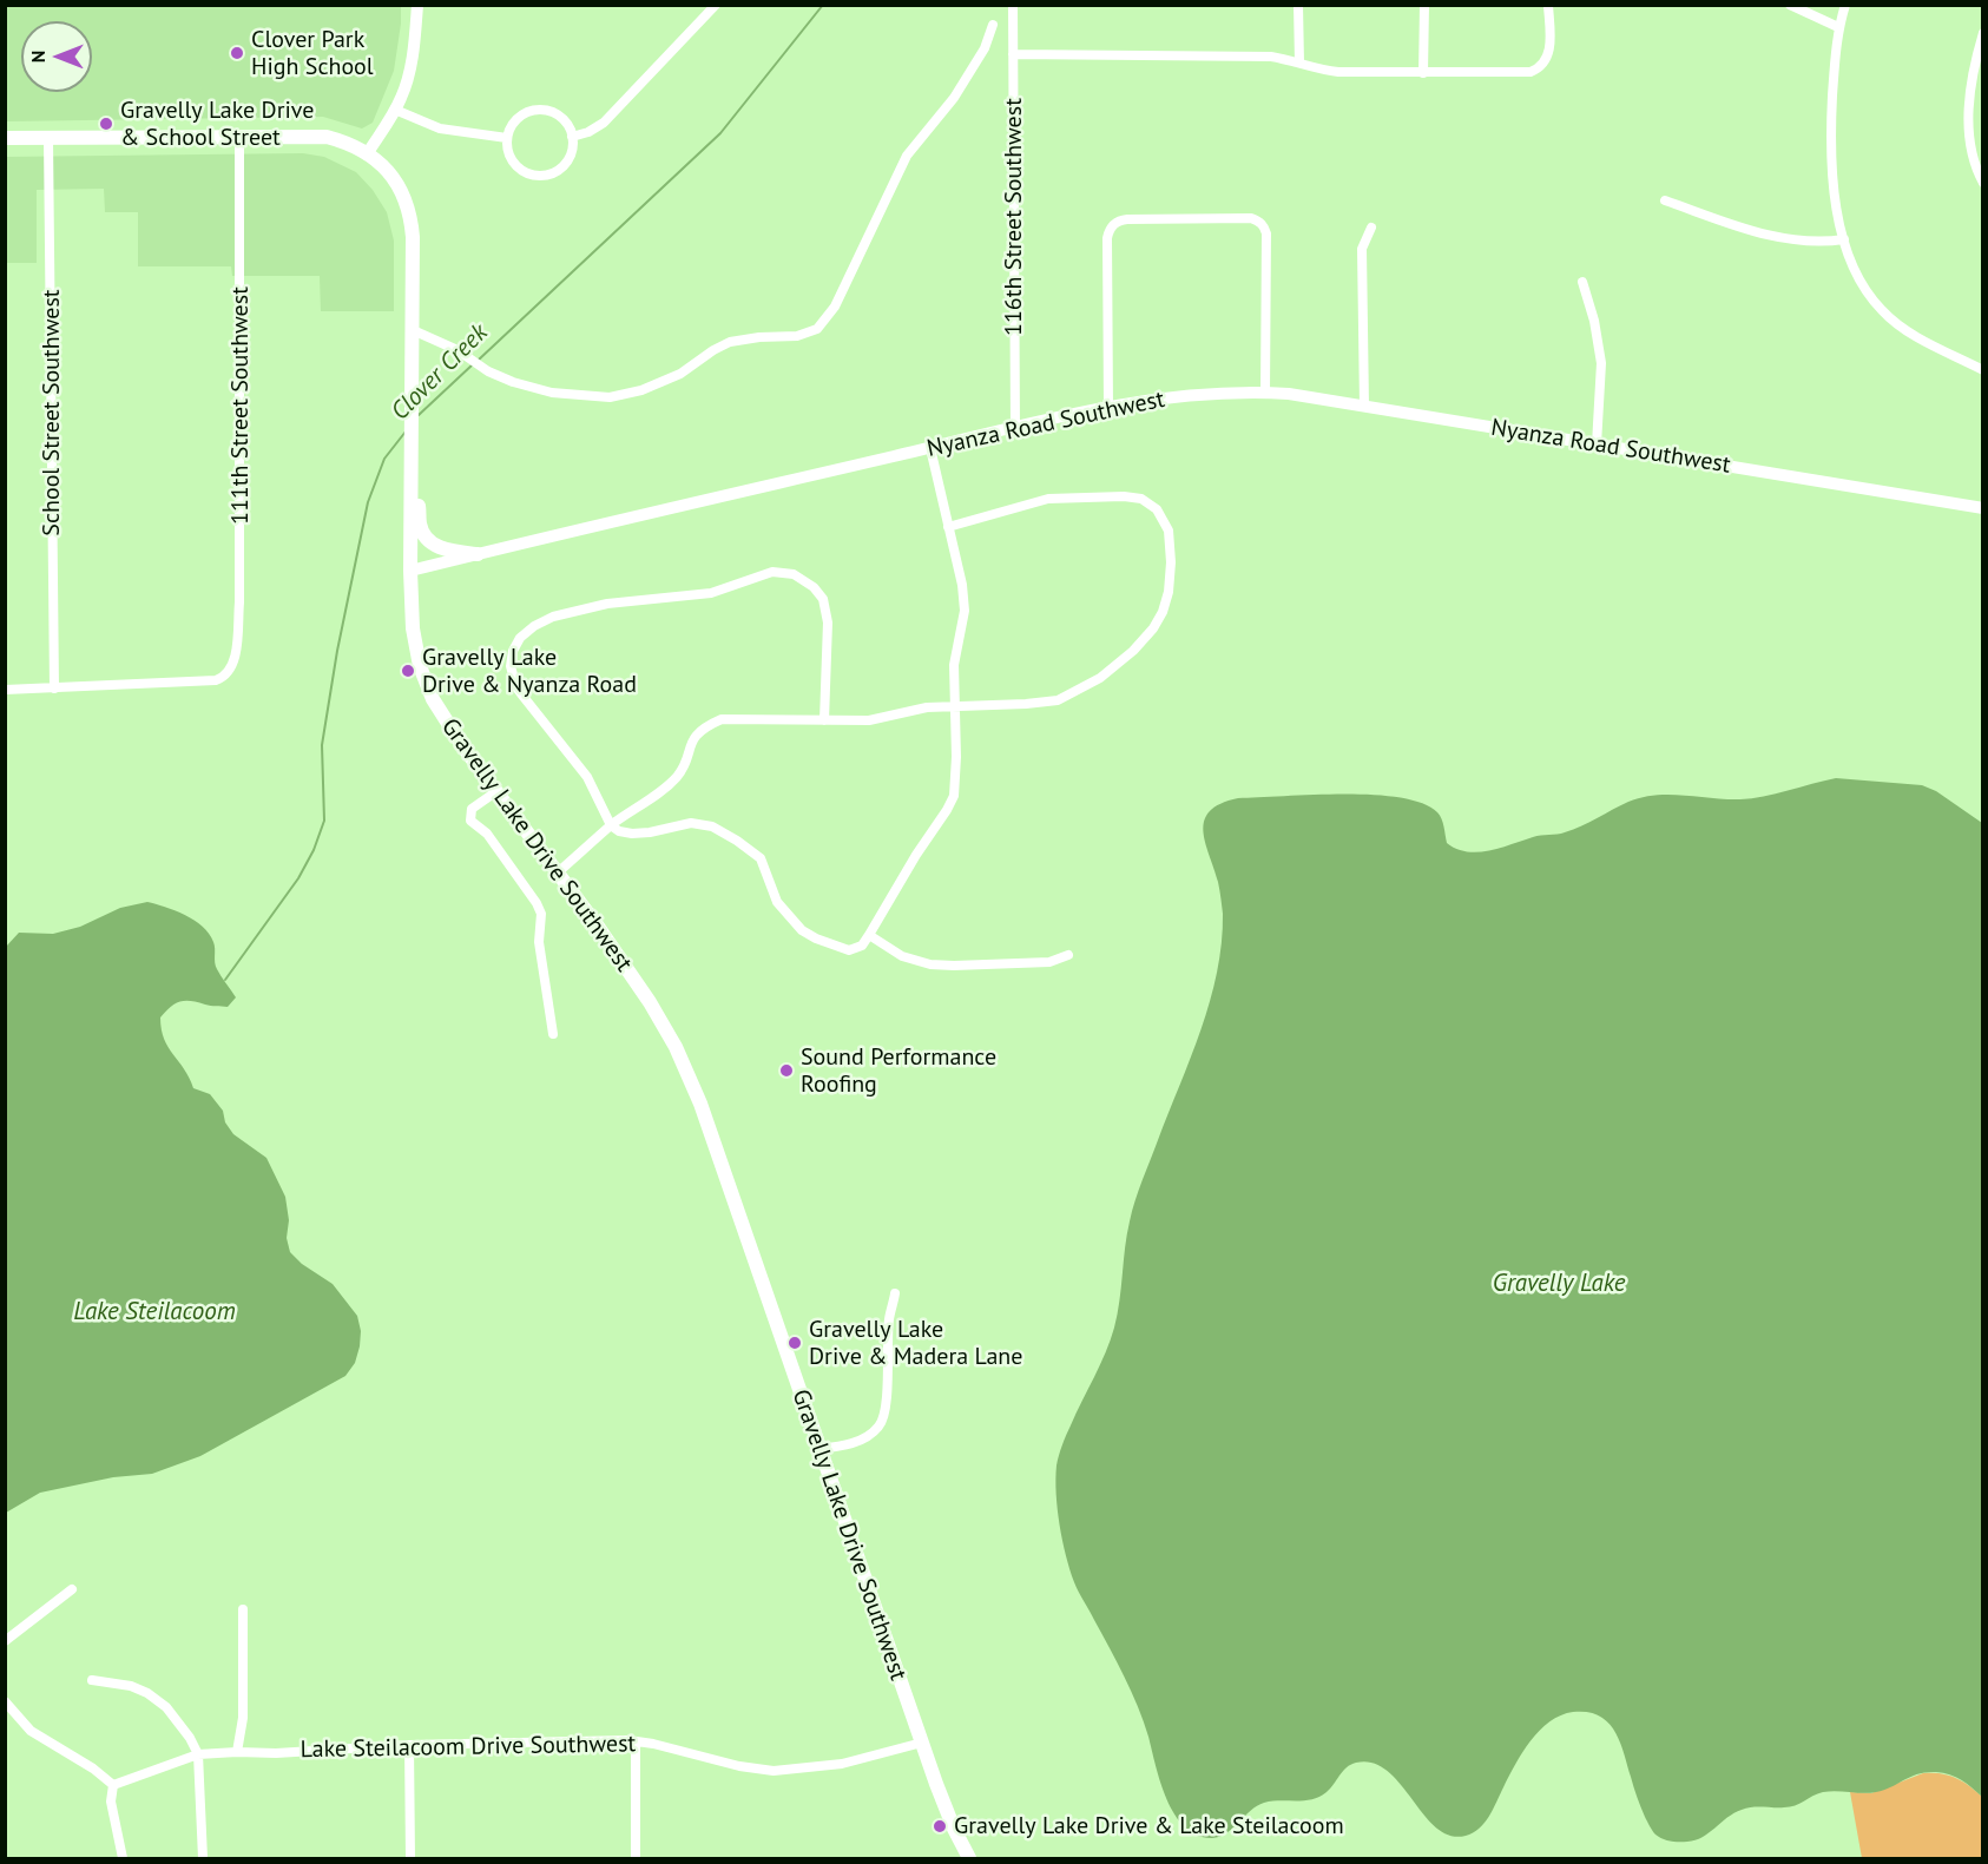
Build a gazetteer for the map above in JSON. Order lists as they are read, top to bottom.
{
  "streets": {
    "main road": ["Gravelly Lake Drive Southwest"],
    "street": [
      "116th Street Southwest",
      "111th Street Southwest",
      "School Street Southwest",
      "Nyanza Road Southwest",
      "Lake Steilacoom Drive Southwest"
    ]
  },
  "crossings": [
    ["116th Street Southwest", "Nyanza Road Southwest"],
    ["111th Street Southwest", "School Street Southwest"],
    ["111th Street Southwest", "Gravelly Lake Drive Southwest"],
    ["School Street Southwest", "Gravelly Lake Drive Southwest"],
    ["Nyanza Road Southwest", "Gravelly Lake Drive Southwest"],
    ["Gravelly Lake Drive Southwest", "Lake Steilacoom Drive Southwest"]
  ],
  "water": ["Clover Creek", "Gravelly Lake", "Lake Steilacoom"],
  "places": [
    "Clover Park High School",
    "Gravelly Lake Drive & School Street",
    "Gravelly Lake Drive & Nyanza Road",
    "Sound Performance Roofing",
    "Gravelly Lake Drive & Madera Lane",
    "Gravelly Lake Drive & Lake Steilacoom"
  ],
  "north": "left"
}
